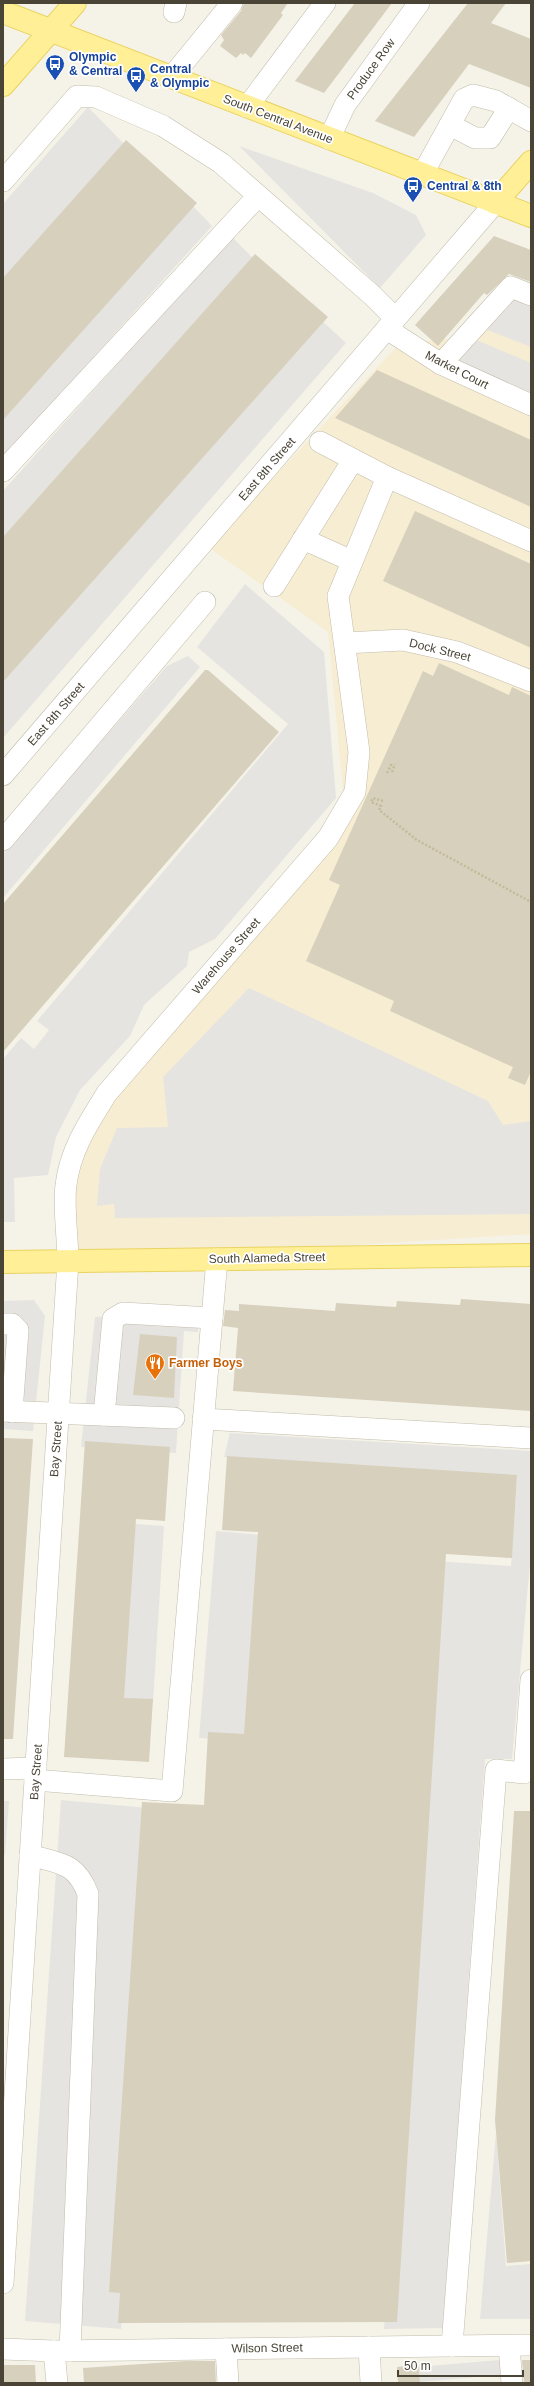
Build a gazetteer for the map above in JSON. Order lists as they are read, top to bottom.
{
  "streets": {
    "main road": ["South Central Avenue", "East 8th Street", "South Alameda Street"],
    "street": [
      "Produce Row",
      "Market Court",
      "Dock Street",
      "Warehouse Street",
      "Bay Street",
      "Wilson Street"
    ]
  },
  "crossings": [
    ["Produce Row", "South Central Avenue"],
    ["South Central Avenue", "East 8th Street"],
    ["Market Court", "East 8th Street"],
    ["Dock Street", "Warehouse Street"],
    ["Warehouse Street", "South Alameda Street"],
    ["Warehouse Street", "Bay Street"],
    ["South Alameda Street", "Bay Street"]
  ],
  "places": {
    "bus stop": ["Olympic & Central", "Central & Olympic", "Central & 8th"],
    "restaurant": ["Farmer Boys"]
  },
  "scale_bar": "50 m"
}
